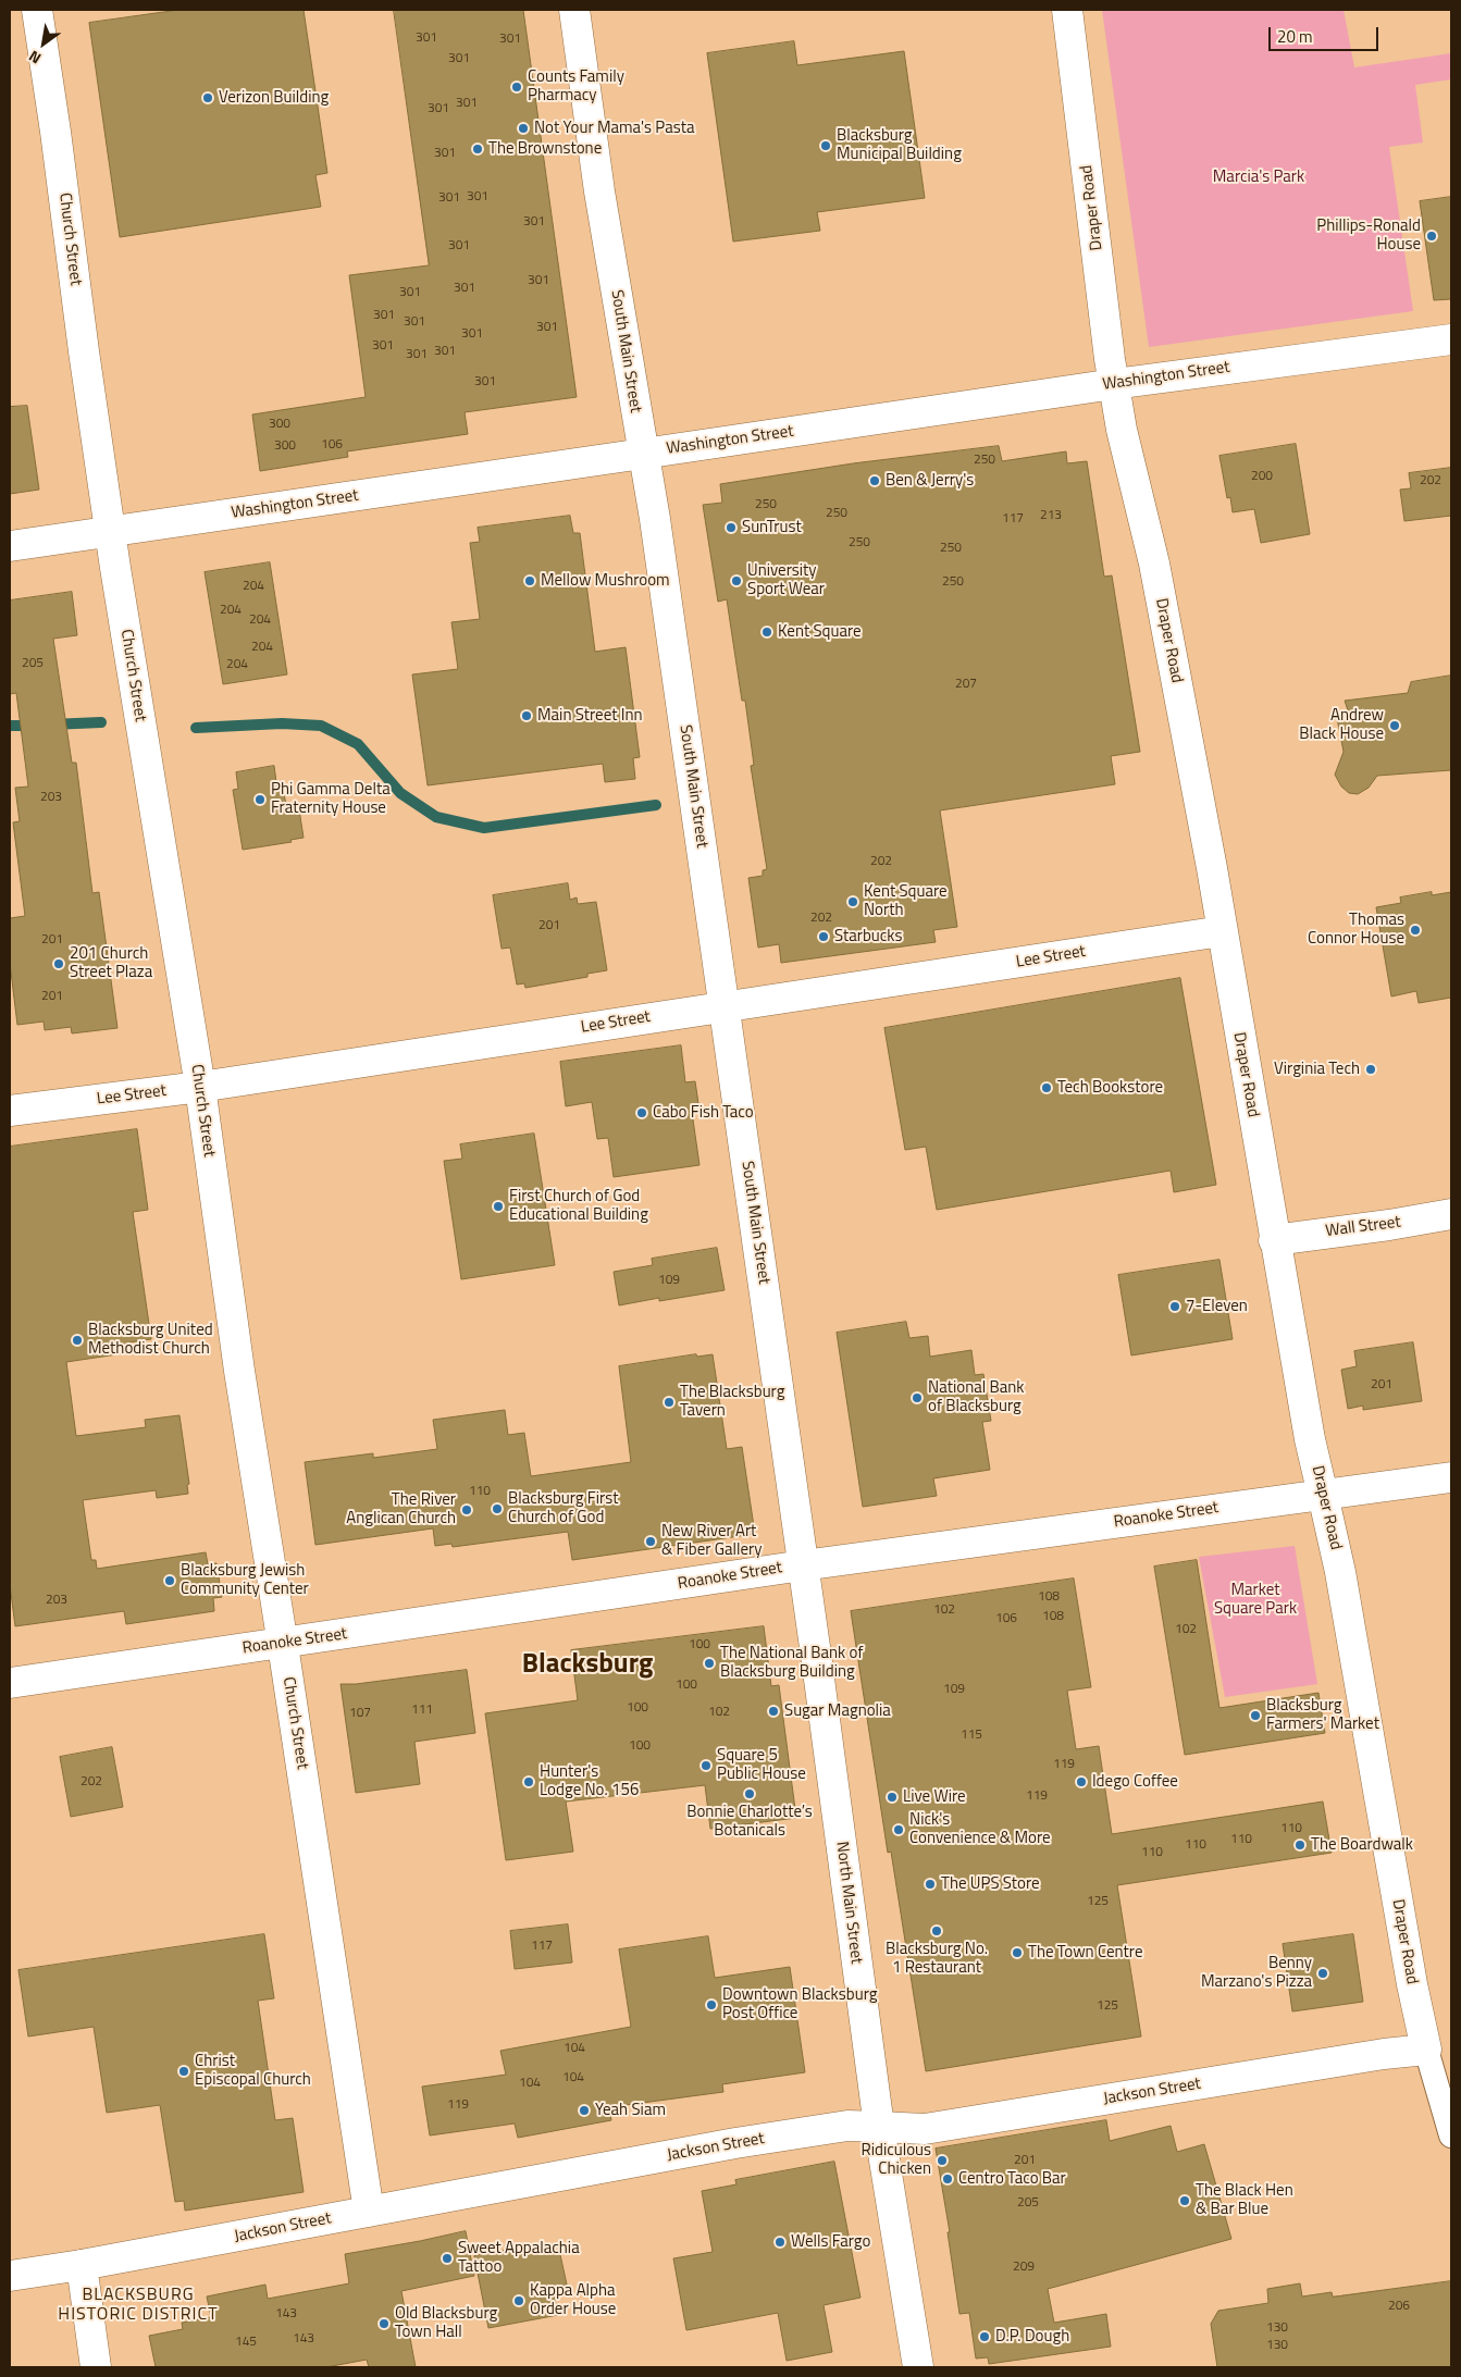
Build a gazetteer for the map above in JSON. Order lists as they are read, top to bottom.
{
  "streets": {
    "street": [
      "Draper Road",
      "Church Street",
      "South Main Street",
      "Washington Street",
      "Lee Street",
      "Wall Street",
      "Roanoke Street",
      "North Main Street",
      "Jackson Street"
    ]
  },
  "crossings": [
    ["Draper Road", "Washington Street"],
    ["Draper Road", "Lee Street"],
    ["Draper Road", "Wall Street"],
    ["Draper Road", "Roanoke Street"],
    ["Draper Road", "Jackson Street"],
    ["Church Street", "Washington Street"],
    ["Church Street", "Lee Street"],
    ["Church Street", "Roanoke Street"],
    ["Church Street", "Jackson Street"],
    ["South Main Street", "Washington Street"],
    ["South Main Street", "Lee Street"],
    ["South Main Street", "Roanoke Street"],
    ["South Main Street", "North Main Street"],
    ["Roanoke Street", "North Main Street"],
    ["North Main Street", "Jackson Street"]
  ],
  "districts": ["Blacksburg", "BLACKSBURG HISTORIC DISTRICT"],
  "parks": ["Marcia's Park", "Market Square Park"],
  "places": [
    "Counts Family Pharmacy",
    "Verizon Building",
    "Not Your Mama's Pasta",
    "Blacksburg Municipal Building",
    "The Brownstone",
    "Phillips-Ronald House",
    "Ben & Jerry's",
    "SunTrust",
    "Mellow Mushroom",
    "University Sport Wear",
    "Kent Square",
    "Main Street Inn",
    "Andrew Black House",
    "Phi Gamma Delta Fraternity House",
    "Kent Square North",
    "Thomas Connor House",
    "Starbucks",
    "201 Church Street Plaza",
    "Virginia Tech",
    "Tech Bookstore",
    "Cabo Fish Taco",
    "First Church of God Educational Building",
    "7-Eleven",
    "Blacksburg United Methodist Church",
    "National Bank of Blacksburg",
    "The Blacksburg Tavern",
    "Blacksburg First Church of God",
    "The River Anglican Church",
    "New River Art & Fiber Gallery",
    "Blacksburg Jewish Community Center",
    "The National Bank of Blacksburg Building",
    "Sugar Magnolia",
    "Blacksburg Farmers' Market",
    "Square 5 Public House",
    "Hunter's Lodge No. 156",
    "Idego Coffee",
    "Bonnie Charlotte’s Botanicals",
    "Live Wire",
    "Nick's Convenience & More",
    "The Boardwalk",
    "The UPS Store",
    "Blacksburg No. 1 Restaurant",
    "The Town Centre",
    "Benny Marzano's Pizza",
    "Downtown Blacksburg Post Office",
    "Christ Episcopal Church",
    "Yeah Siam",
    "Ridiculous Chicken",
    "Centro Taco Bar",
    "The Black Hen & Bar Blue",
    "Wells Fargo",
    "Sweet Appalachia Tattoo",
    "Kappa Alpha Order House",
    "Old Blacksburg Town Hall",
    "D.P. Dough"
  ],
  "house_numbers": [
    "301",
    "301",
    "301",
    "301",
    "301",
    "301",
    "301",
    "301",
    "301",
    "301",
    "301",
    "301",
    "301",
    "301",
    "301",
    "301",
    "301",
    "301",
    "301",
    "301",
    "301",
    "300",
    "106",
    "300",
    "250",
    "200",
    "202",
    "250",
    "250",
    "213",
    "117",
    "250",
    "250",
    "250",
    "204",
    "204",
    "204",
    "204",
    "205",
    "204",
    "207",
    "203",
    "202",
    "202",
    "201",
    "201",
    "201",
    "109",
    "201",
    "110",
    "108",
    "203",
    "102",
    "108",
    "106",
    "102",
    "100",
    "100",
    "109",
    "100",
    "111",
    "102",
    "107",
    "115",
    "100",
    "119",
    "202",
    "119",
    "110",
    "110",
    "110",
    "110",
    "125",
    "117",
    "125",
    "104",
    "104",
    "104",
    "119",
    "201",
    "205",
    "209",
    "206",
    "143",
    "130",
    "143",
    "145",
    "130"
  ],
  "scale_bar": "20 m",
  "north": "bottom left"
}
